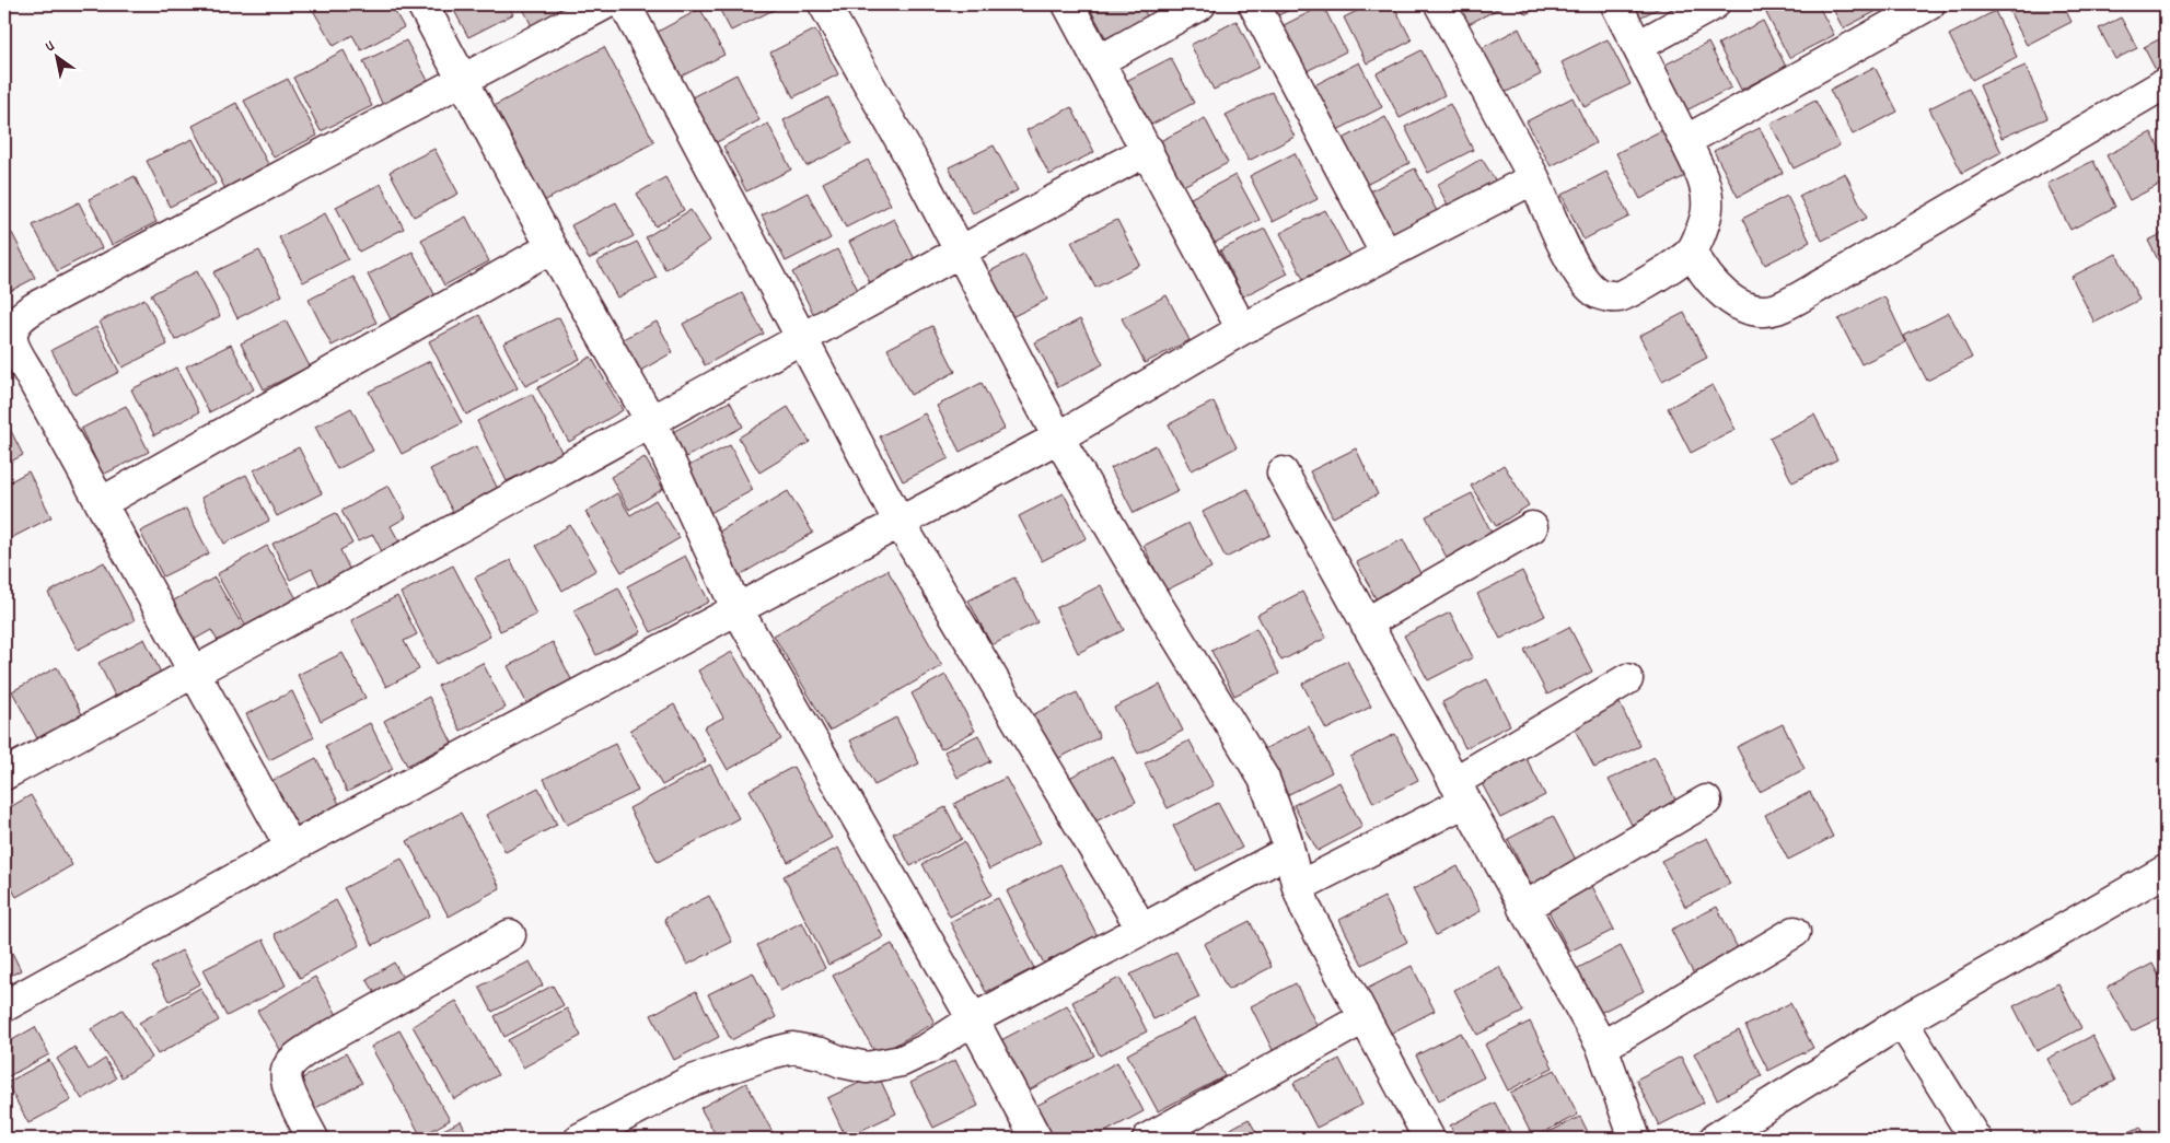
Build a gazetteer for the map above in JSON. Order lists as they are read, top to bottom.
{
  "north": "top left"
}
